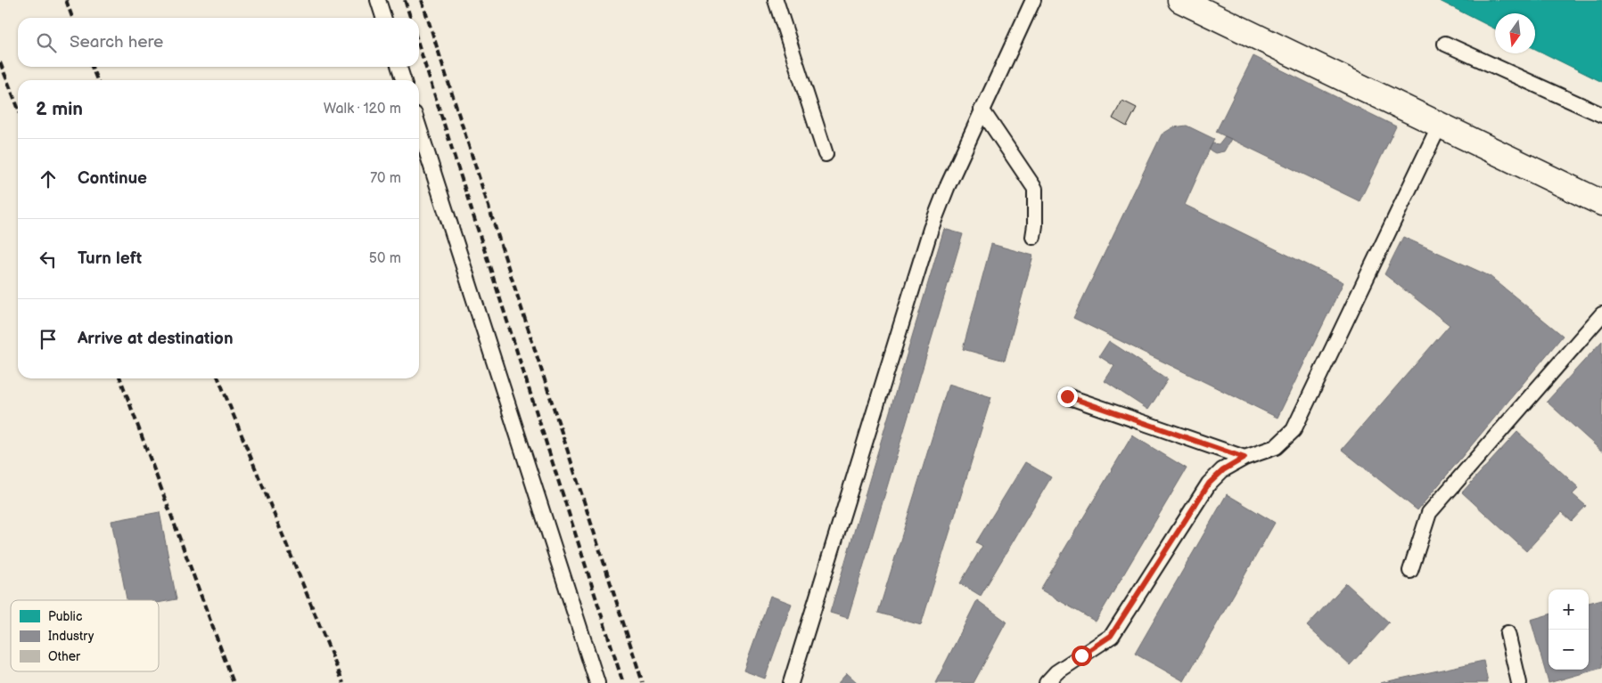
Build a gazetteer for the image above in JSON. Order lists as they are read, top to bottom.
{
  "legend": ["Public", "Industry", "Other"],
  "north": "bottom",
  "page": {
    "search": "Search here",
    "heading": ["2 min", "Walk · 120 m"],
    "list": [
      ["Continue", "70 m"],
      ["Turn left", "50 m"],
      "Arrive at destination"
    ],
    "map_buttons": ["+", "−"]
  }
}
